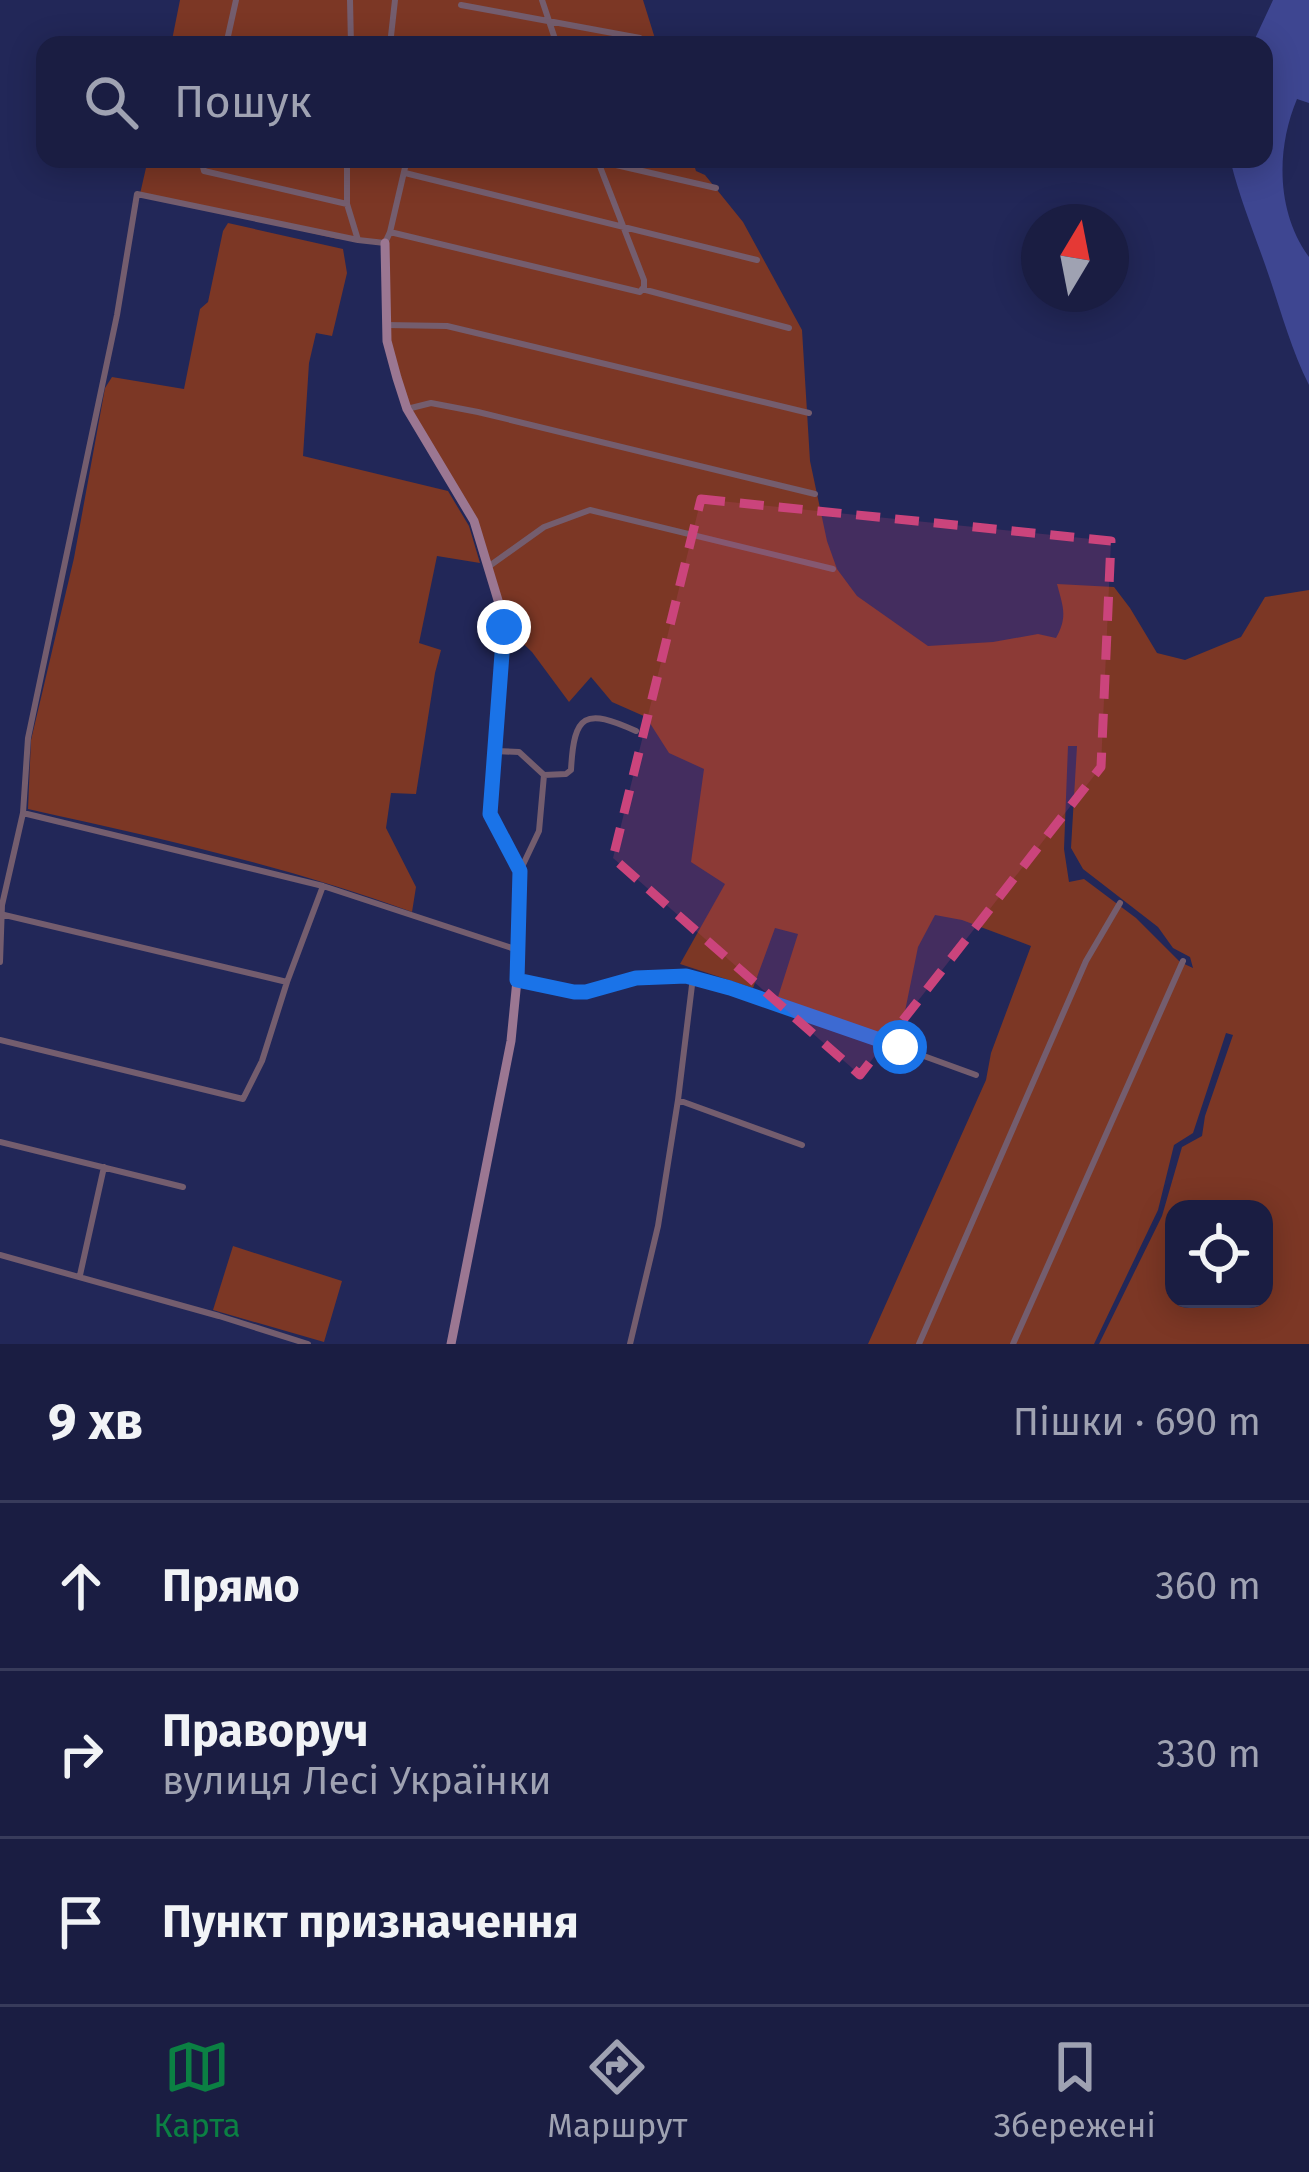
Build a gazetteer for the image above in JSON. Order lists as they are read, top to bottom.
{
  "north": "top",
  "page": {
    "search": "Пошук",
    "heading": ["9 хв", "Пішки · 690 m"],
    "list": [
      ["Прямо", "360 m"],
      ["Праворуч", "вулиця Лесі Українки", "330 m"],
      "Пункт призначення"
    ],
    "nav": ["Карта", "Маршрут", "Збережені"]
  }
}
